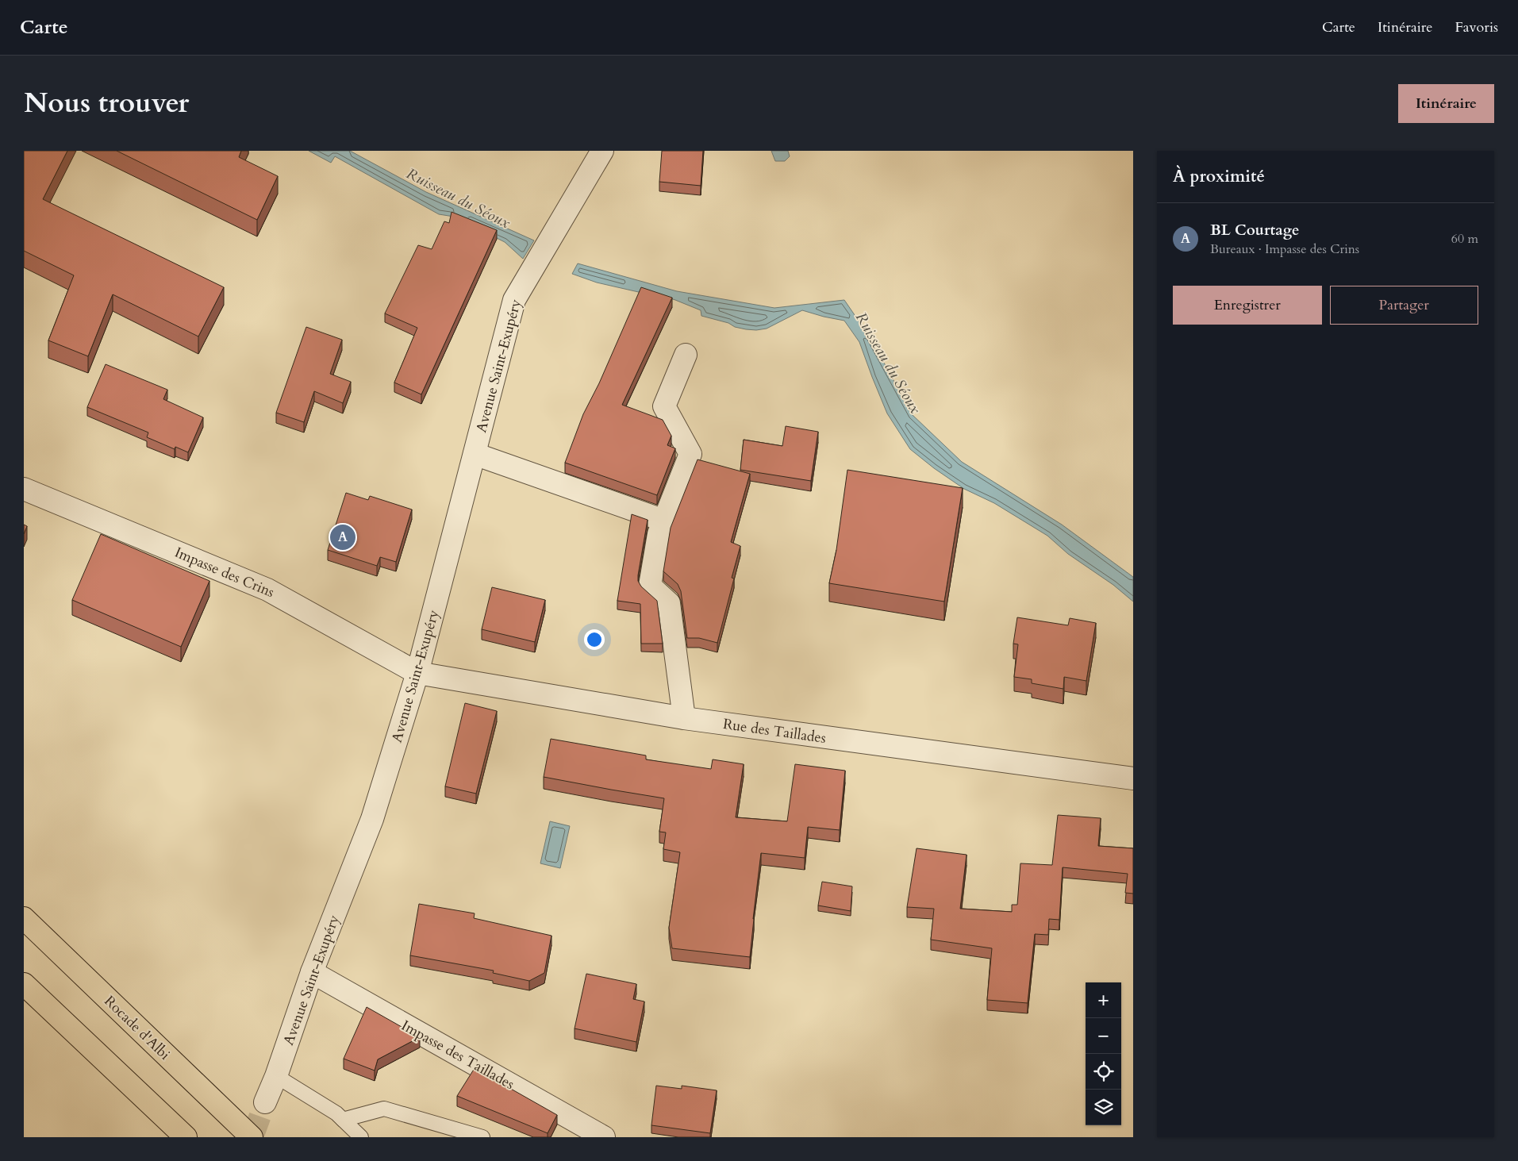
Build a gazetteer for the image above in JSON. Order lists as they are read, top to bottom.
{
  "streets": {
    "highway": ["Rocade d'Albi"],
    "street": [
      "Avenue Saint-Exupéry",
      "Impasse des Crins",
      "Rue des Taillades",
      "Impasse des Taillades"
    ]
  },
  "crossings": [
    ["Avenue Saint-Exupéry", "Impasse des Crins"],
    ["Avenue Saint-Exupéry", "Rue des Taillades"],
    ["Avenue Saint-Exupéry", "Impasse des Taillades"],
    ["Impasse des Crins", "Rue des Taillades"]
  ],
  "water": ["Ruisseau du Séoux"],
  "page": {
    "header": "Carte",
    "nav": ["Carte", "Itinéraire", "Favoris"],
    "title": "Nous trouver",
    "buttons": [
      "Itinéraire",
      ["Enregistrer", "Partager"]
    ],
    "heading": "À proximité",
    "list": [
      {
        "mark": "A",
        "name": "BL Courtage",
        "note": "Bureaux · Impasse des Crins",
        "value": "60 m"
      }
    ],
    "pins": "A",
    "map_buttons": ["+", "−"]
  }
}
